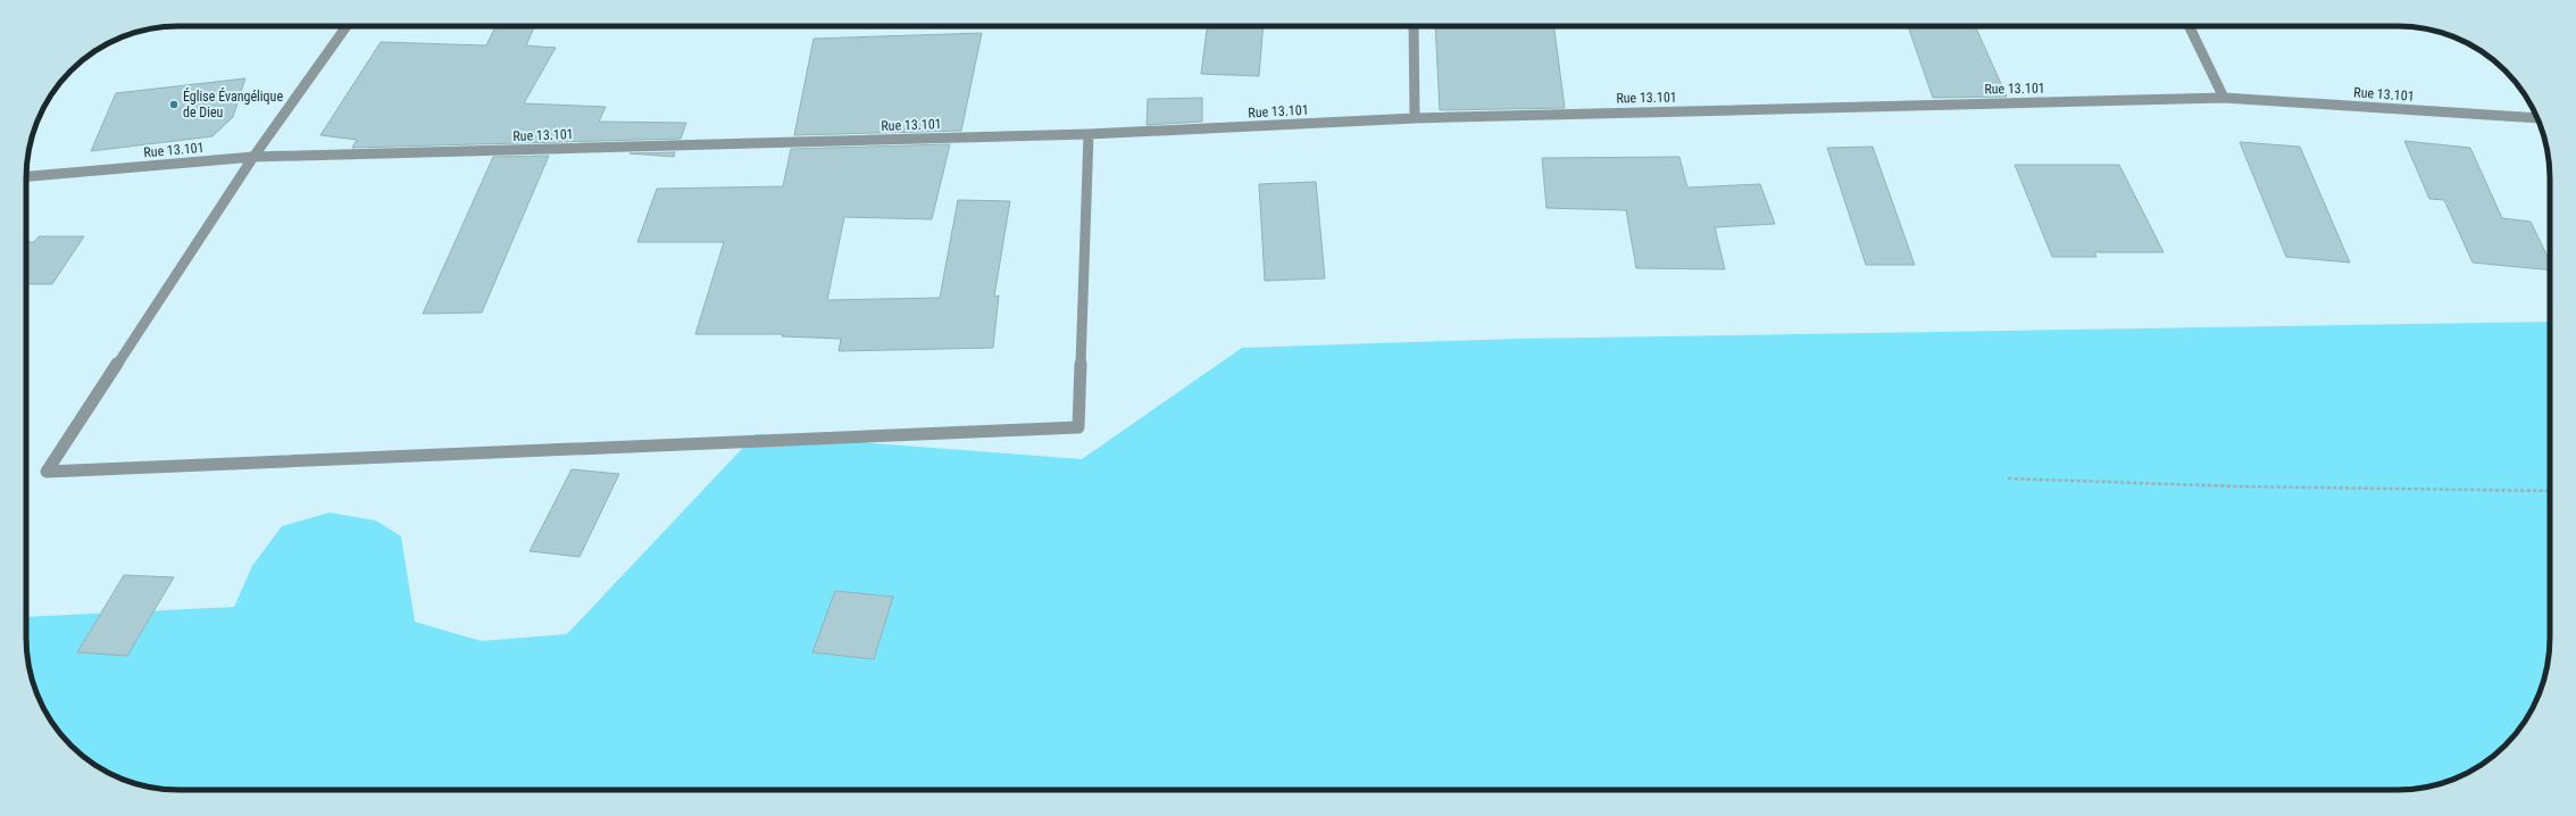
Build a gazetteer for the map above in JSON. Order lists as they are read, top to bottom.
{
  "streets": {
    "street": ["Rue 13.101"]
  },
  "places": ["Église Évangélique de Dieu"]
}
